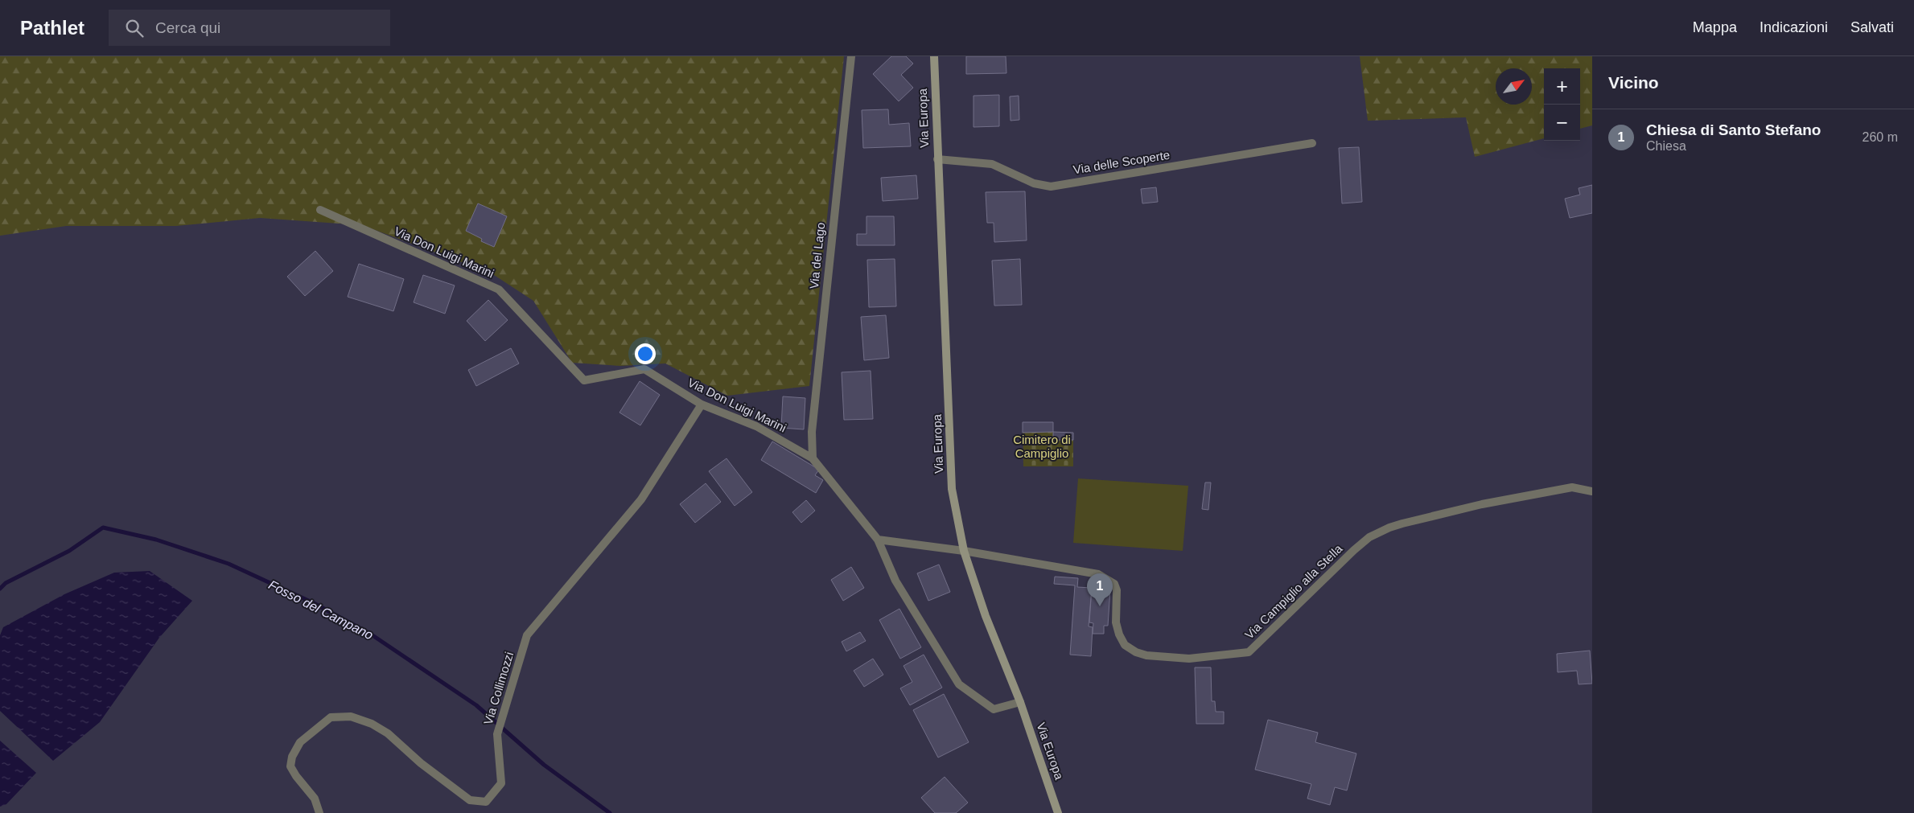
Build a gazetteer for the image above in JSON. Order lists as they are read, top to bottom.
{
  "streets": {
    "main road": ["Via Europa"],
    "street": [
      "Via delle Scoperte",
      "Via Don Luigi Marini",
      "Via del Lago",
      "Via Campiglio alla Stella",
      "Via Collimozzi"
    ]
  },
  "crossings": [
    ["Via Europa", "Via delle Scoperte"],
    ["Via Europa", "Via Don Luigi Marini"],
    ["Via Europa", "Via Campiglio alla Stella"],
    ["Via Don Luigi Marini", "Via del Lago"],
    ["Via Don Luigi Marini", "Via Collimozzi"]
  ],
  "water": ["Fosso del Campano"],
  "parks": ["Cimitero di Campiglio"],
  "north": "top right",
  "page": {
    "header": "Pathlet",
    "search": "Cerca qui",
    "nav": ["Mappa", "Indicazioni", "Salvati"],
    "heading": "Vicino",
    "map_buttons": ["+", "−"],
    "list": [
      {
        "mark": "1",
        "name": "Chiesa di Santo Stefano",
        "note": "Chiesa",
        "value": "260 m"
      }
    ],
    "pins": "1"
  }
}
